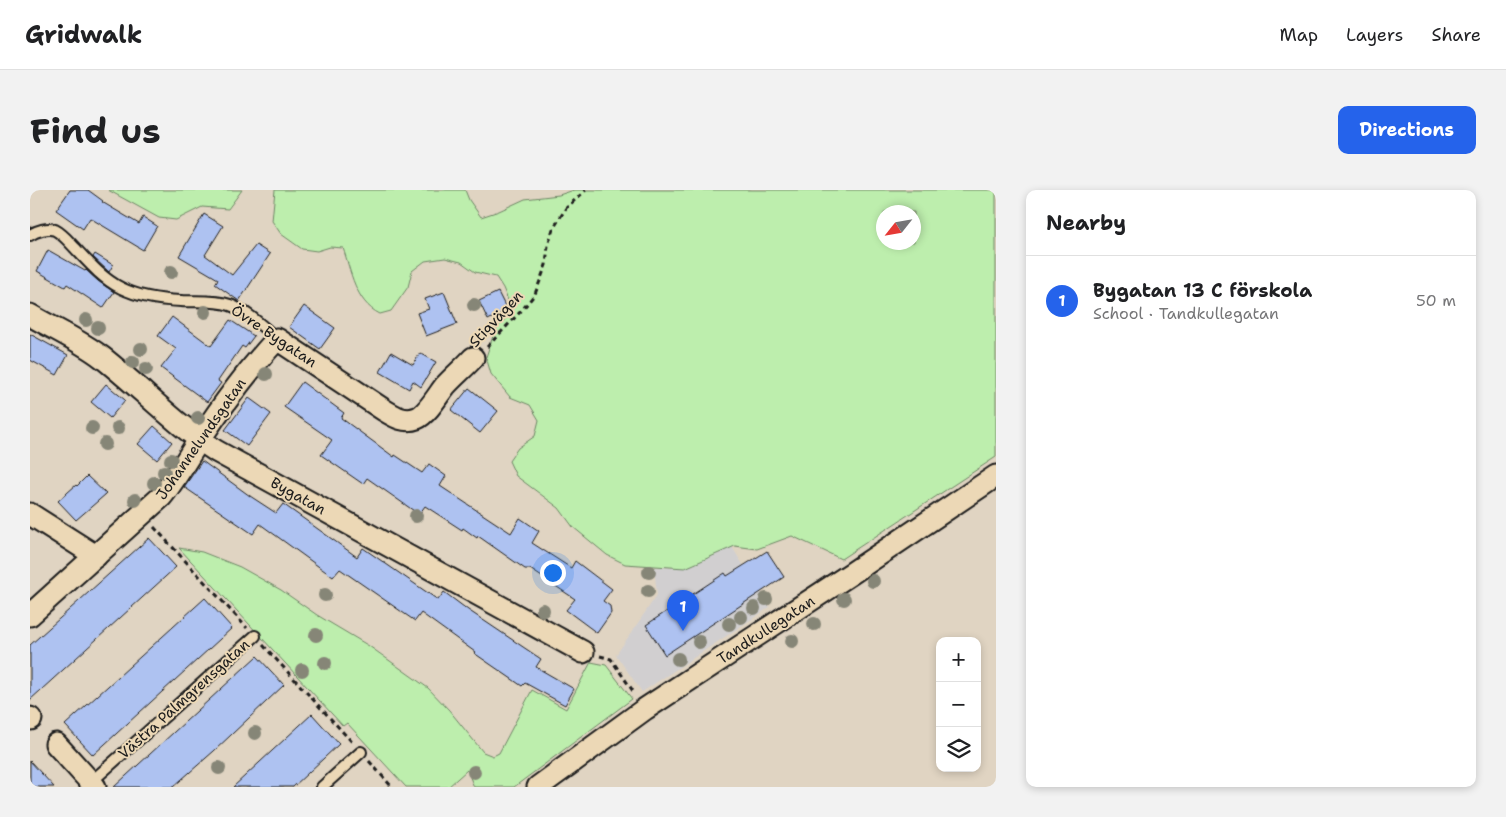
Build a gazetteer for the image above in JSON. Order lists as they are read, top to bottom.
{
  "streets": {
    "street": [
      "Övre Bygatan",
      "Johannelundsgatan",
      "Bygatan",
      "Tandkullegatan",
      "Västra Palmgrensgatan"
    ],
    "path": ["Stigvägen"]
  },
  "crossings": [
    ["Stigvägen", "Övre Bygatan"],
    ["Övre Bygatan", "Johannelundsgatan"],
    ["Johannelundsgatan", "Bygatan"]
  ],
  "north": "bottom left",
  "page": {
    "header": "Gridwalk",
    "nav": ["Map", "Layers", "Share"],
    "buttons": "Directions",
    "title": "Find us",
    "heading": "Nearby",
    "list": [
      {
        "mark": "1",
        "name": "Bygatan 13 C förskola",
        "note": "School · Tandkullegatan",
        "value": "50 m"
      }
    ],
    "pins": "1",
    "map_buttons": ["+", "−"]
  }
}
